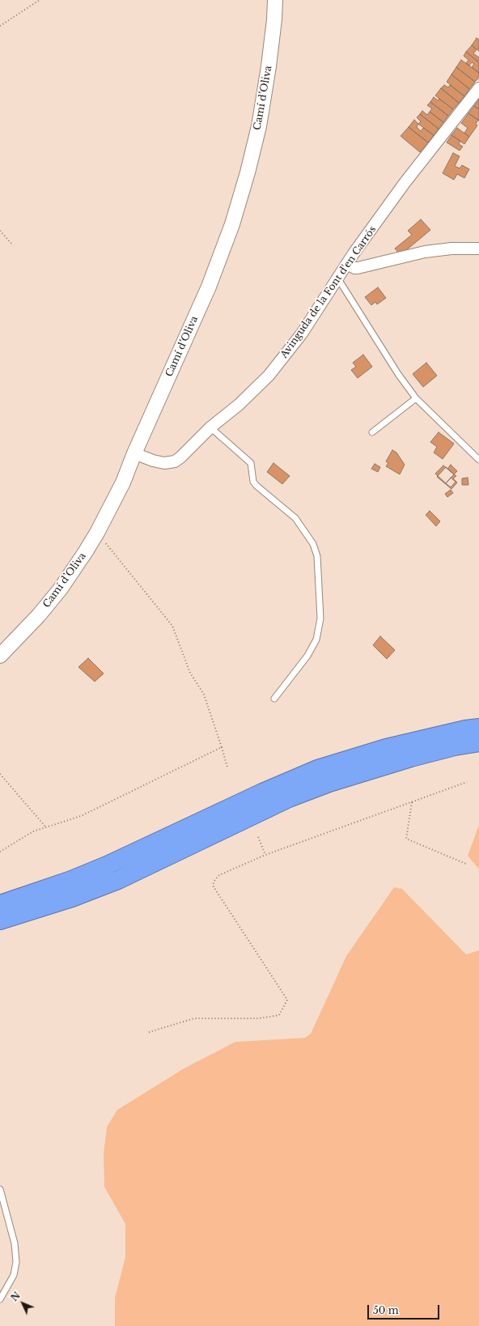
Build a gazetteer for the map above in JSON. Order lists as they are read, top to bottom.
{
  "streets": {
    "street": ["Camí d’Oliva", "Avinguda de la Font d'en Carrós"]
  },
  "crossings": [
    ["Camí d’Oliva", "Avinguda de la Font d'en Carrós"]
  ],
  "scale_bar": "50 m",
  "north": "top left"
}
